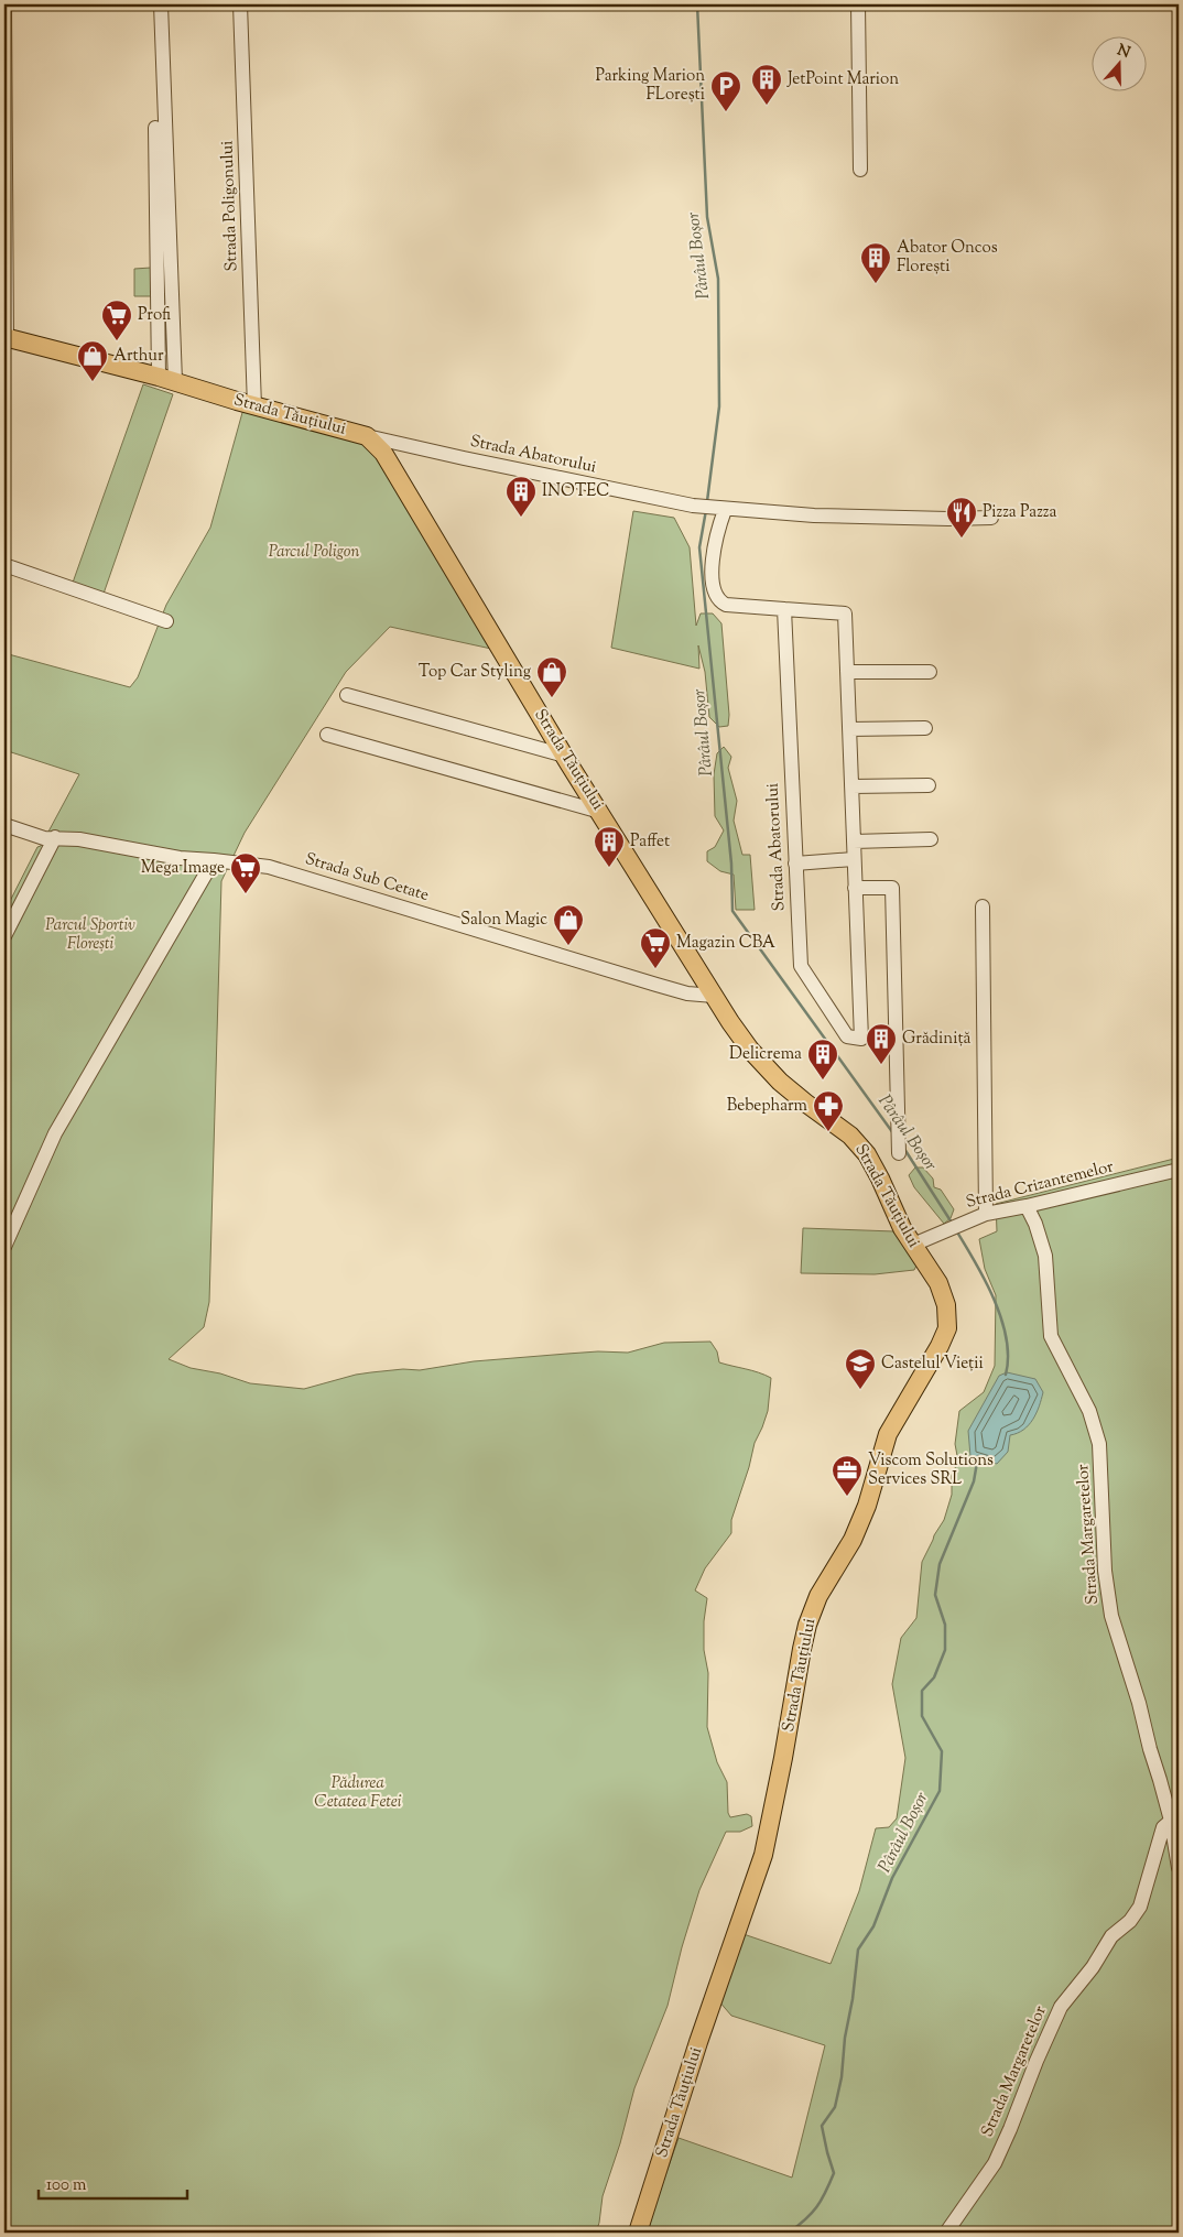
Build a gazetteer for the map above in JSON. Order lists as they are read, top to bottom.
{
  "streets": {
    "main road": ["Strada Tăuțiului"],
    "street": [
      "Strada Poligonului",
      "Strada Abatorului",
      "Strada Sub Cetate",
      "Strada Crizantemelor",
      "Strada Margaretelor"
    ]
  },
  "crossings": [
    ["Strada Poligonului", "Strada Tăuțiului"],
    ["Strada Tăuțiului", "Strada Abatorului"],
    ["Strada Tăuțiului", "Strada Sub Cetate"],
    ["Strada Tăuțiului", "Strada Crizantemelor"],
    ["Strada Crizantemelor", "Strada Margaretelor"]
  ],
  "water": ["Pârâul Boșor"],
  "parks": ["Parcul Poligon", "Parcul Sportiv Florești", "Pădurea Cetatea Fetei"],
  "places": {
    "building": [
      "JetPoint Marion",
      "Abator Oncos Florești",
      "INOTEC",
      "Paffet",
      "Grădiniță",
      "Delicrema"
    ],
    "parking": ["Parking Marion FLorești"],
    "supermarket": ["Profi", "Mega Image", "Magazin CBA"],
    "shop": ["Arthur", "Top Car Styling", "Salon Magic"],
    "restaurant": ["Pizza Pazza"],
    "pharmacy": ["Bebepharm"],
    "school or university": ["Castelul Vieții"],
    "office": ["Viscom Solutions Services SRL"]
  },
  "scale_bar": "100 m",
  "north": "top"
}
